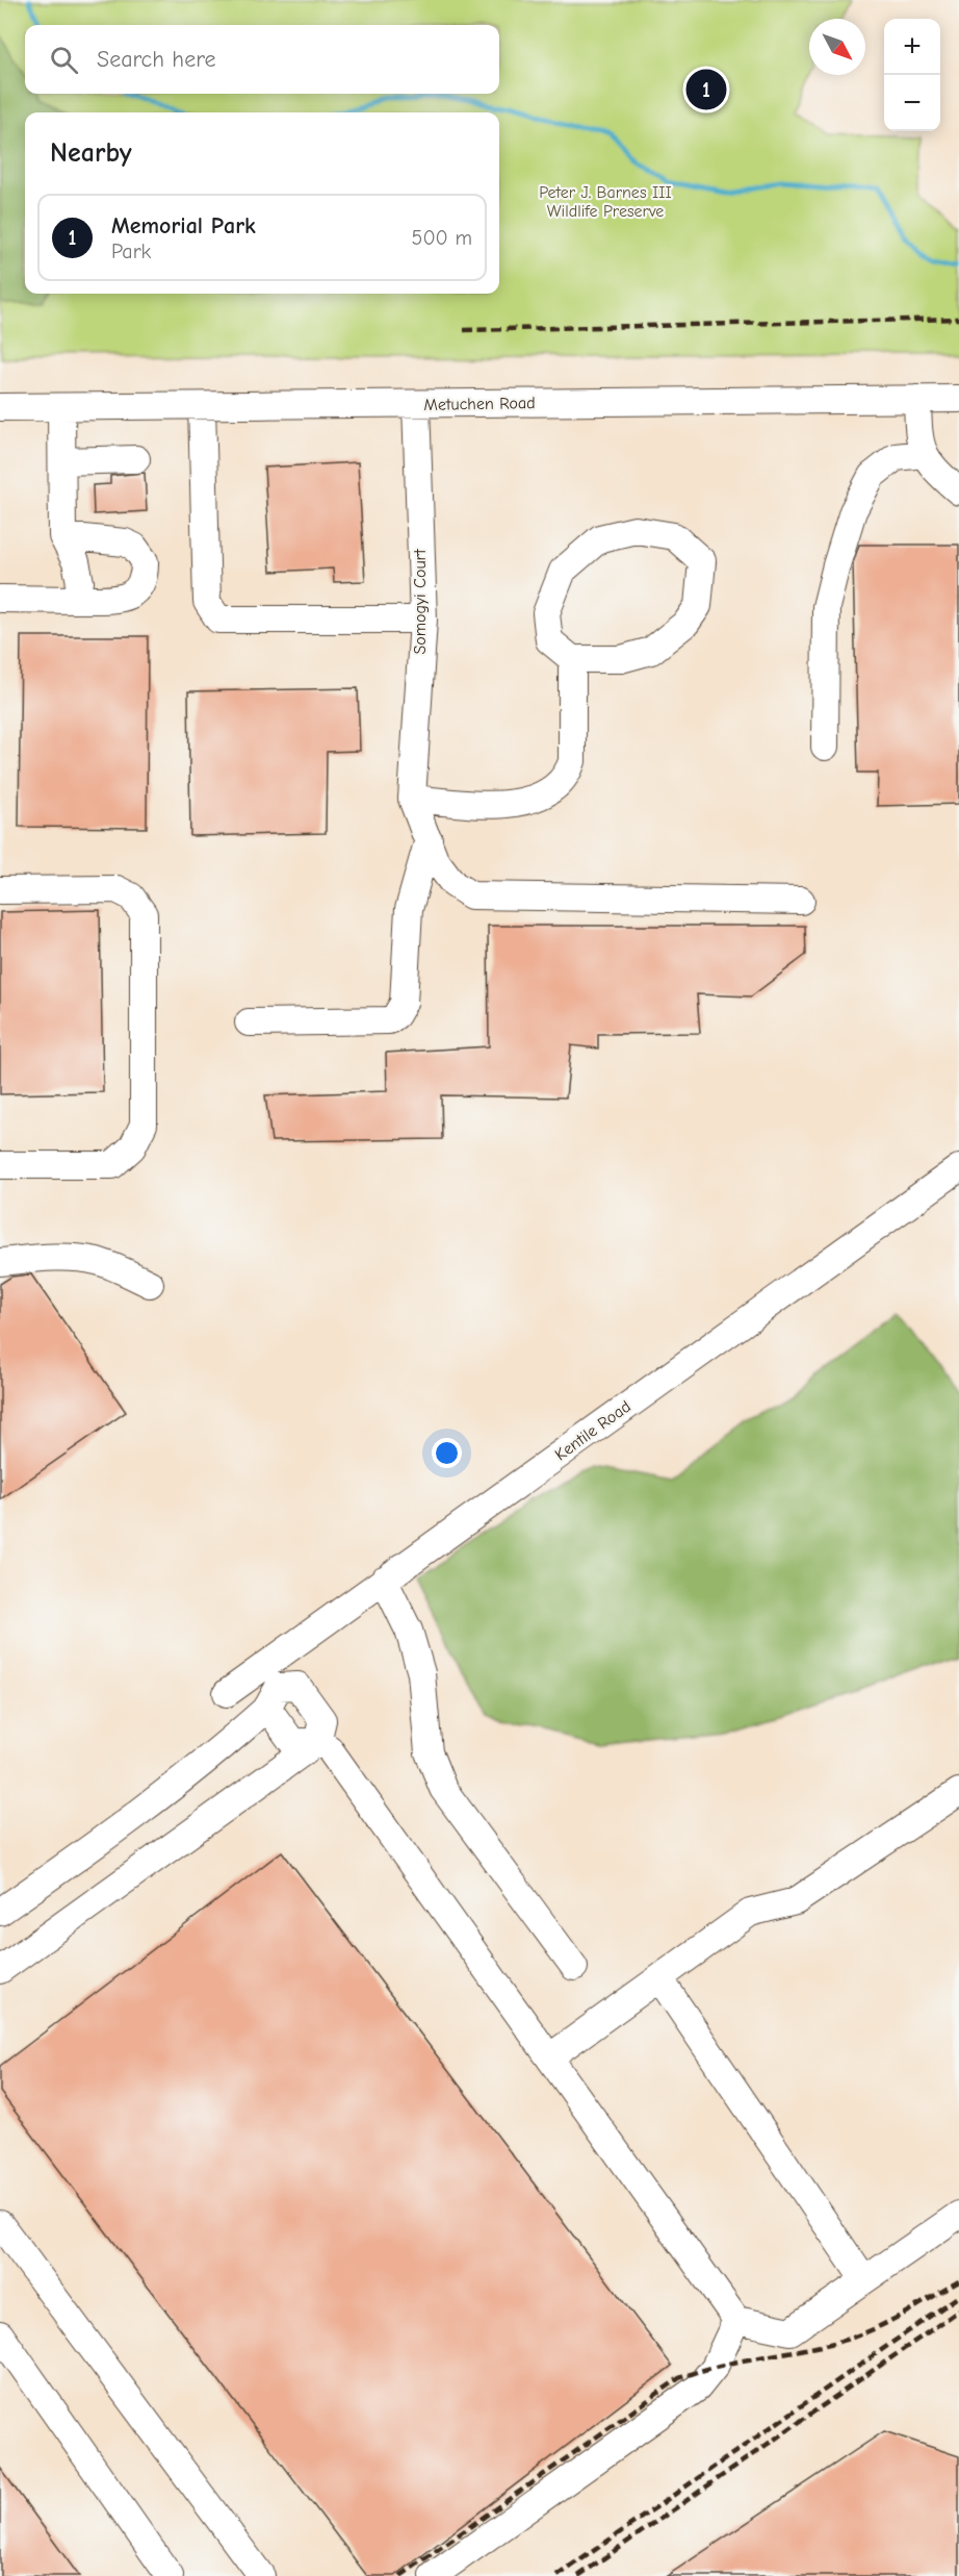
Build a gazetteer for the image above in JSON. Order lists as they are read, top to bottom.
{
  "streets": {
    "street": ["Metuchen Road", "Somogyi Court", "Kentile Road"]
  },
  "crossings": [
    ["Metuchen Road", "Somogyi Court"]
  ],
  "parks": ["Peter J. Barnes III Wildlife Preserve"],
  "north": "bottom right",
  "page": {
    "map_buttons": ["+", "−"],
    "search": "Search here",
    "pins": "1",
    "heading": "Nearby",
    "list": [
      {
        "mark": "1",
        "name": "Memorial Park",
        "note": "Park",
        "value": "500 m"
      }
    ]
  }
}
